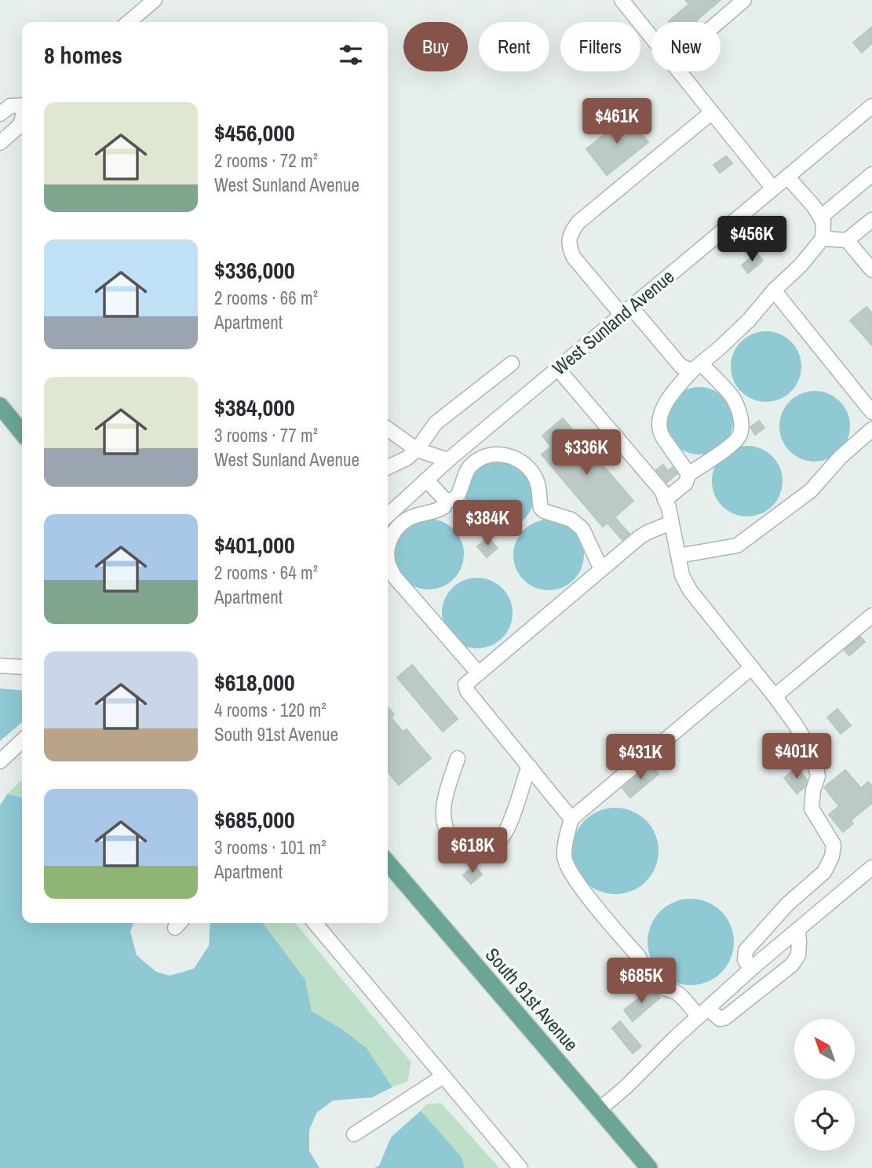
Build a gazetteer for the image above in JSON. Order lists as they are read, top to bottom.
{
  "streets": {
    "main road": ["South 91st Avenue"],
    "street": ["West Sunland Avenue"]
  },
  "north": "top left",
  "page": {
    "chip": [
      "Buy",
      "Rent",
      "Filters",
      "New"
    ],
    "heading": "8 homes",
    "list": [
      {
        "name": "$456,000",
        "note": "2 rooms · 72 m² · West Sunland Avenue"
      },
      {
        "name": "$336,000",
        "note": "2 rooms · 66 m² · Apartment"
      },
      {
        "name": "$384,000",
        "note": "3 rooms · 77 m² · West Sunland Avenue"
      },
      {
        "name": "$401,000",
        "note": "2 rooms · 64 m² · Apartment"
      },
      {
        "name": "$618,000",
        "note": "4 rooms · 120 m² · South 91st Avenue"
      },
      {
        "name": "$685,000",
        "note": "3 rooms · 101 m² · Apartment"
      }
    ],
    "price": [
      "$461K",
      "$456K",
      "$336K",
      "$384K",
      "$401K",
      "$431K",
      "$618K",
      "$685K"
    ]
  }
}
